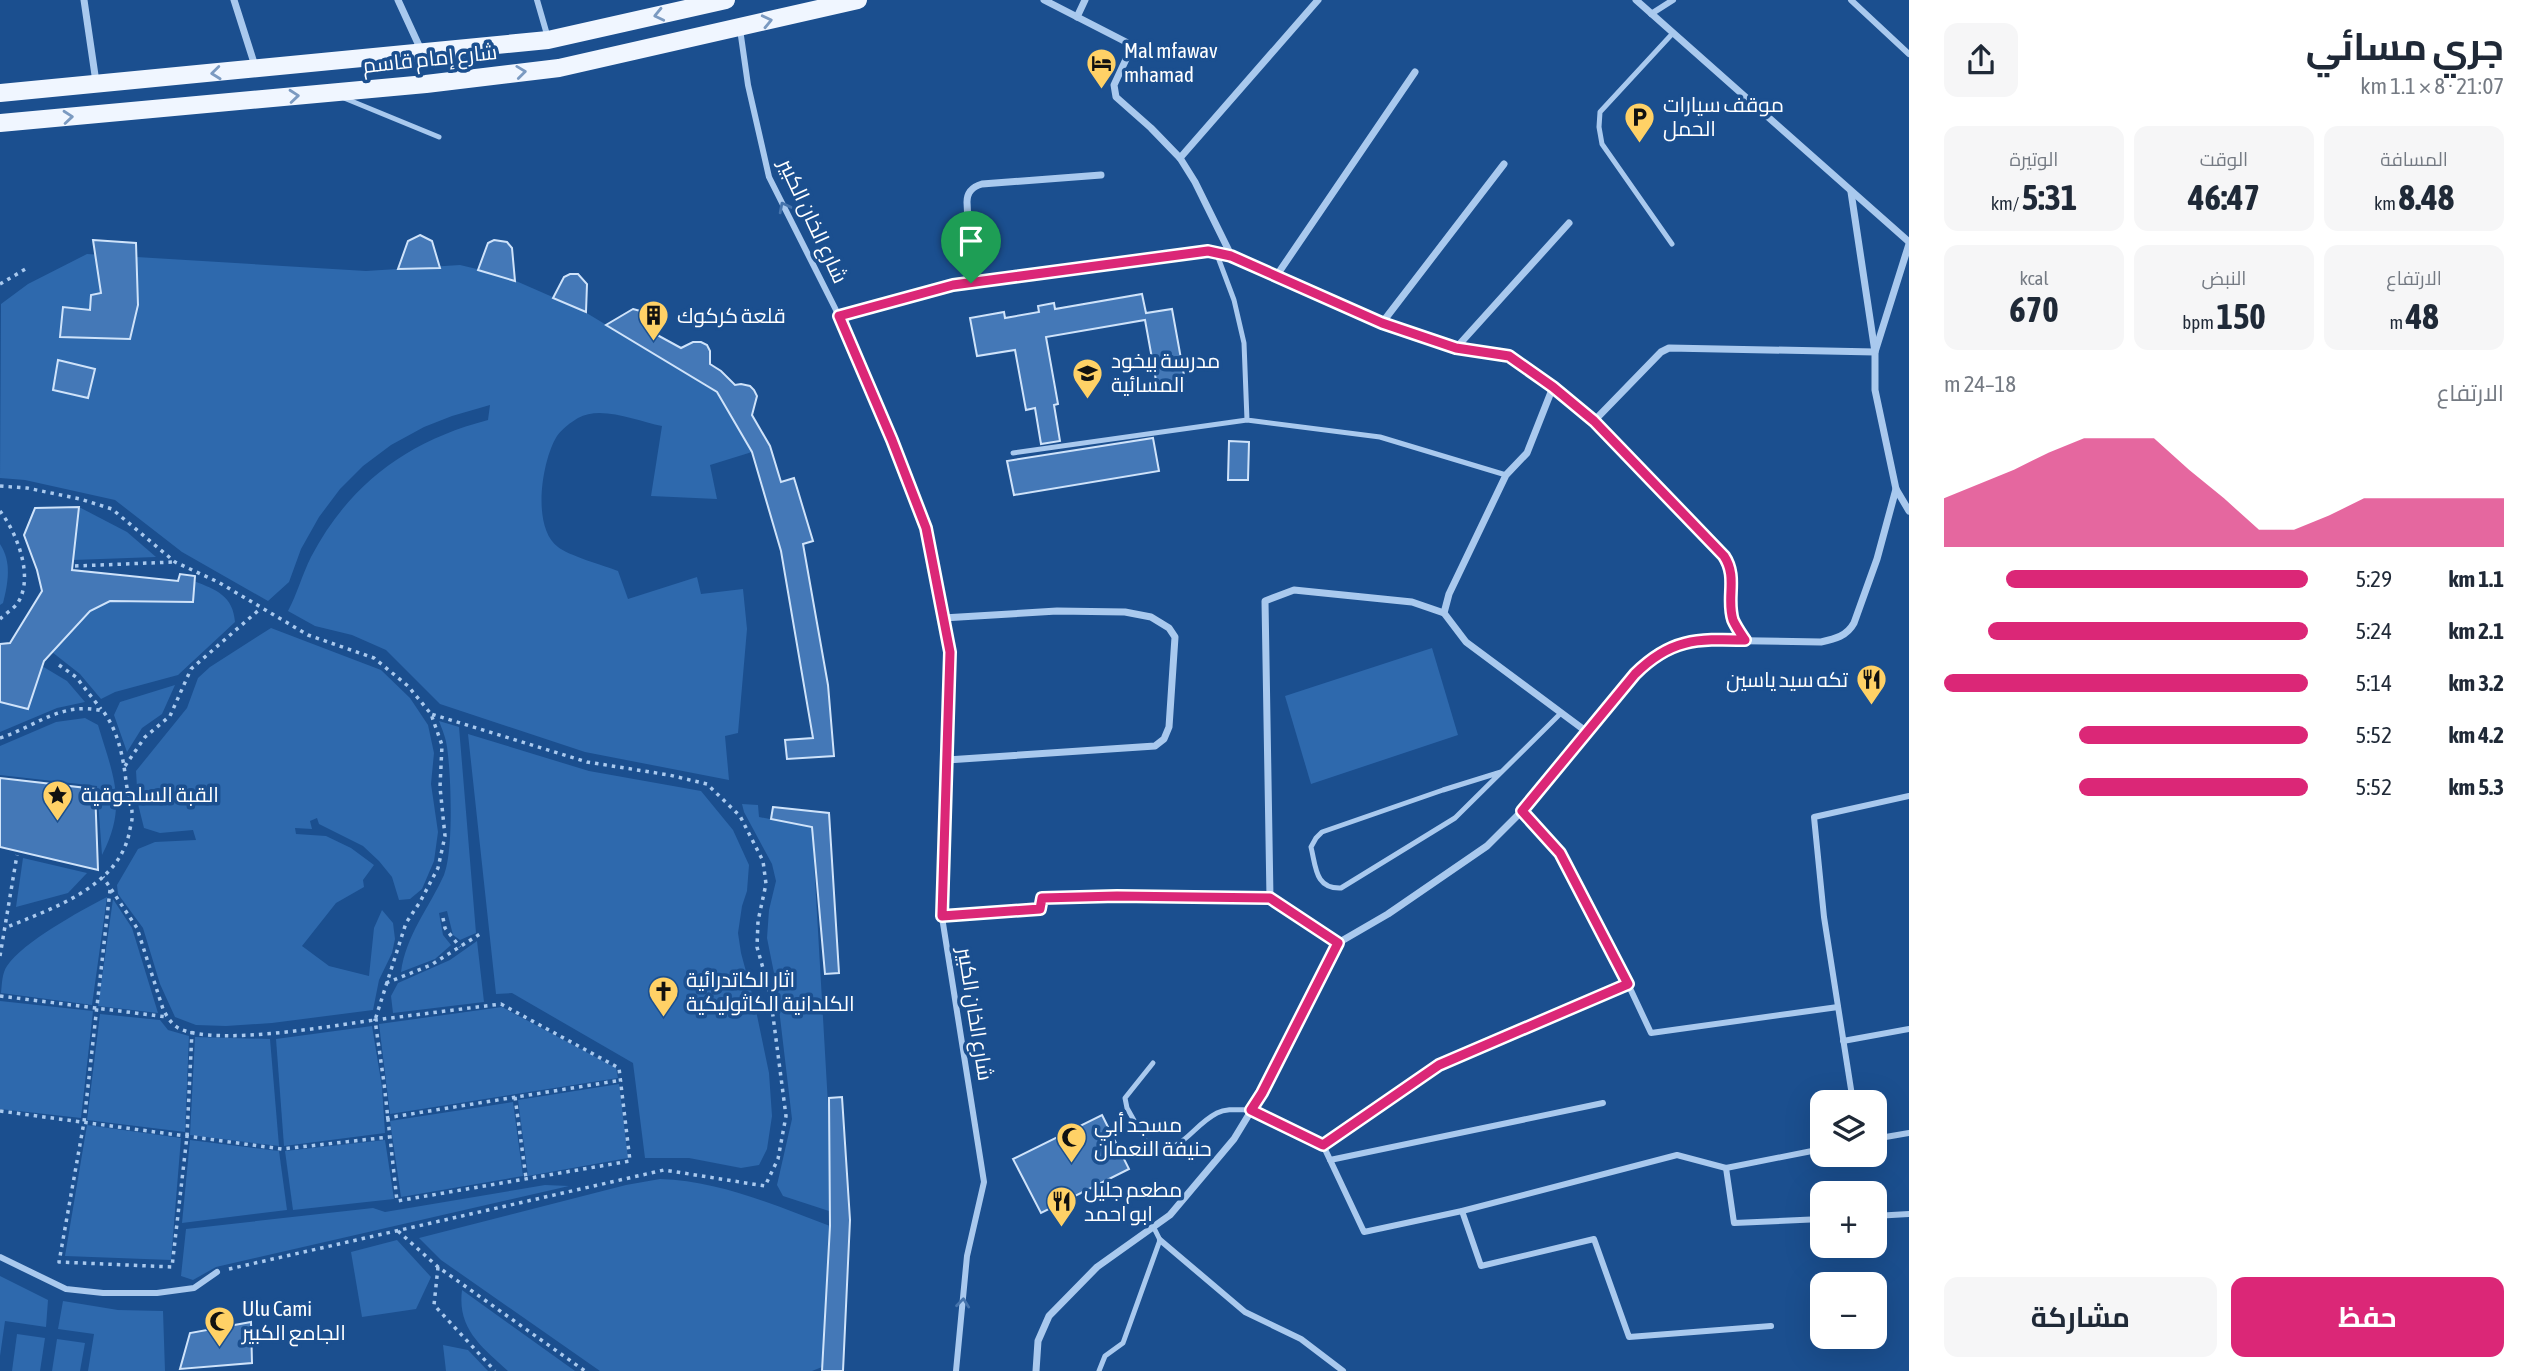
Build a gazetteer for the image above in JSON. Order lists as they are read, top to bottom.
{
  "streets": {
    "main road": ["شارع إمام قاسم"],
    "street": ["شارع الخان الكبير"]
  },
  "crossings": [
    ["شارع إمام قاسم", "شارع الخان الكبير"]
  ],
  "one_way": ["شارع الخان الكبير"],
  "places": {
    "hotel": ["Mal mfawav mhamad"],
    "parking": ["موقف سيارات الحمل"],
    "building": ["قلعة كركوك"],
    "school or university": ["مدرسة بيخود المسائية"],
    "restaurant": ["تكه سيد ياسين", "مطعم جليل ابو احمد"],
    "place": ["القبة السلجوقية"],
    "church": ["اثار الكاتدرائية الكلدانية الكاثوليكية"],
    "mosque": ["مسجد أبي حنيفة النعمان", "Ulu Cami الجامع الكبير"]
  },
  "page": {
    "heading": ["جري مسائي", "21:07 · 8 × 1.1 km"],
    "stats": [
      ["المسافة", "8.48 km"],
      ["الوقت", "46:47"],
      ["الوتيرة", "5:31 /km"],
      ["الارتفاع", "48 m"],
      ["النبض", "150 bpm"],
      ["kcal", "670"]
    ],
    "chart": ["الارتفاع", "18–24 m"],
    "list": [
      {
        "name": "1.1 km",
        "note": "5:29"
      },
      {
        "name": "2.1 km",
        "note": "5:24"
      },
      {
        "name": "3.2 km",
        "note": "5:14"
      },
      {
        "name": "4.2 km",
        "note": "5:52"
      },
      {
        "name": "5.3 km",
        "note": "5:52"
      }
    ],
    "map_buttons": ["+", "−"],
    "buttons": ["حفظ", "مشاركة"]
  }
}
